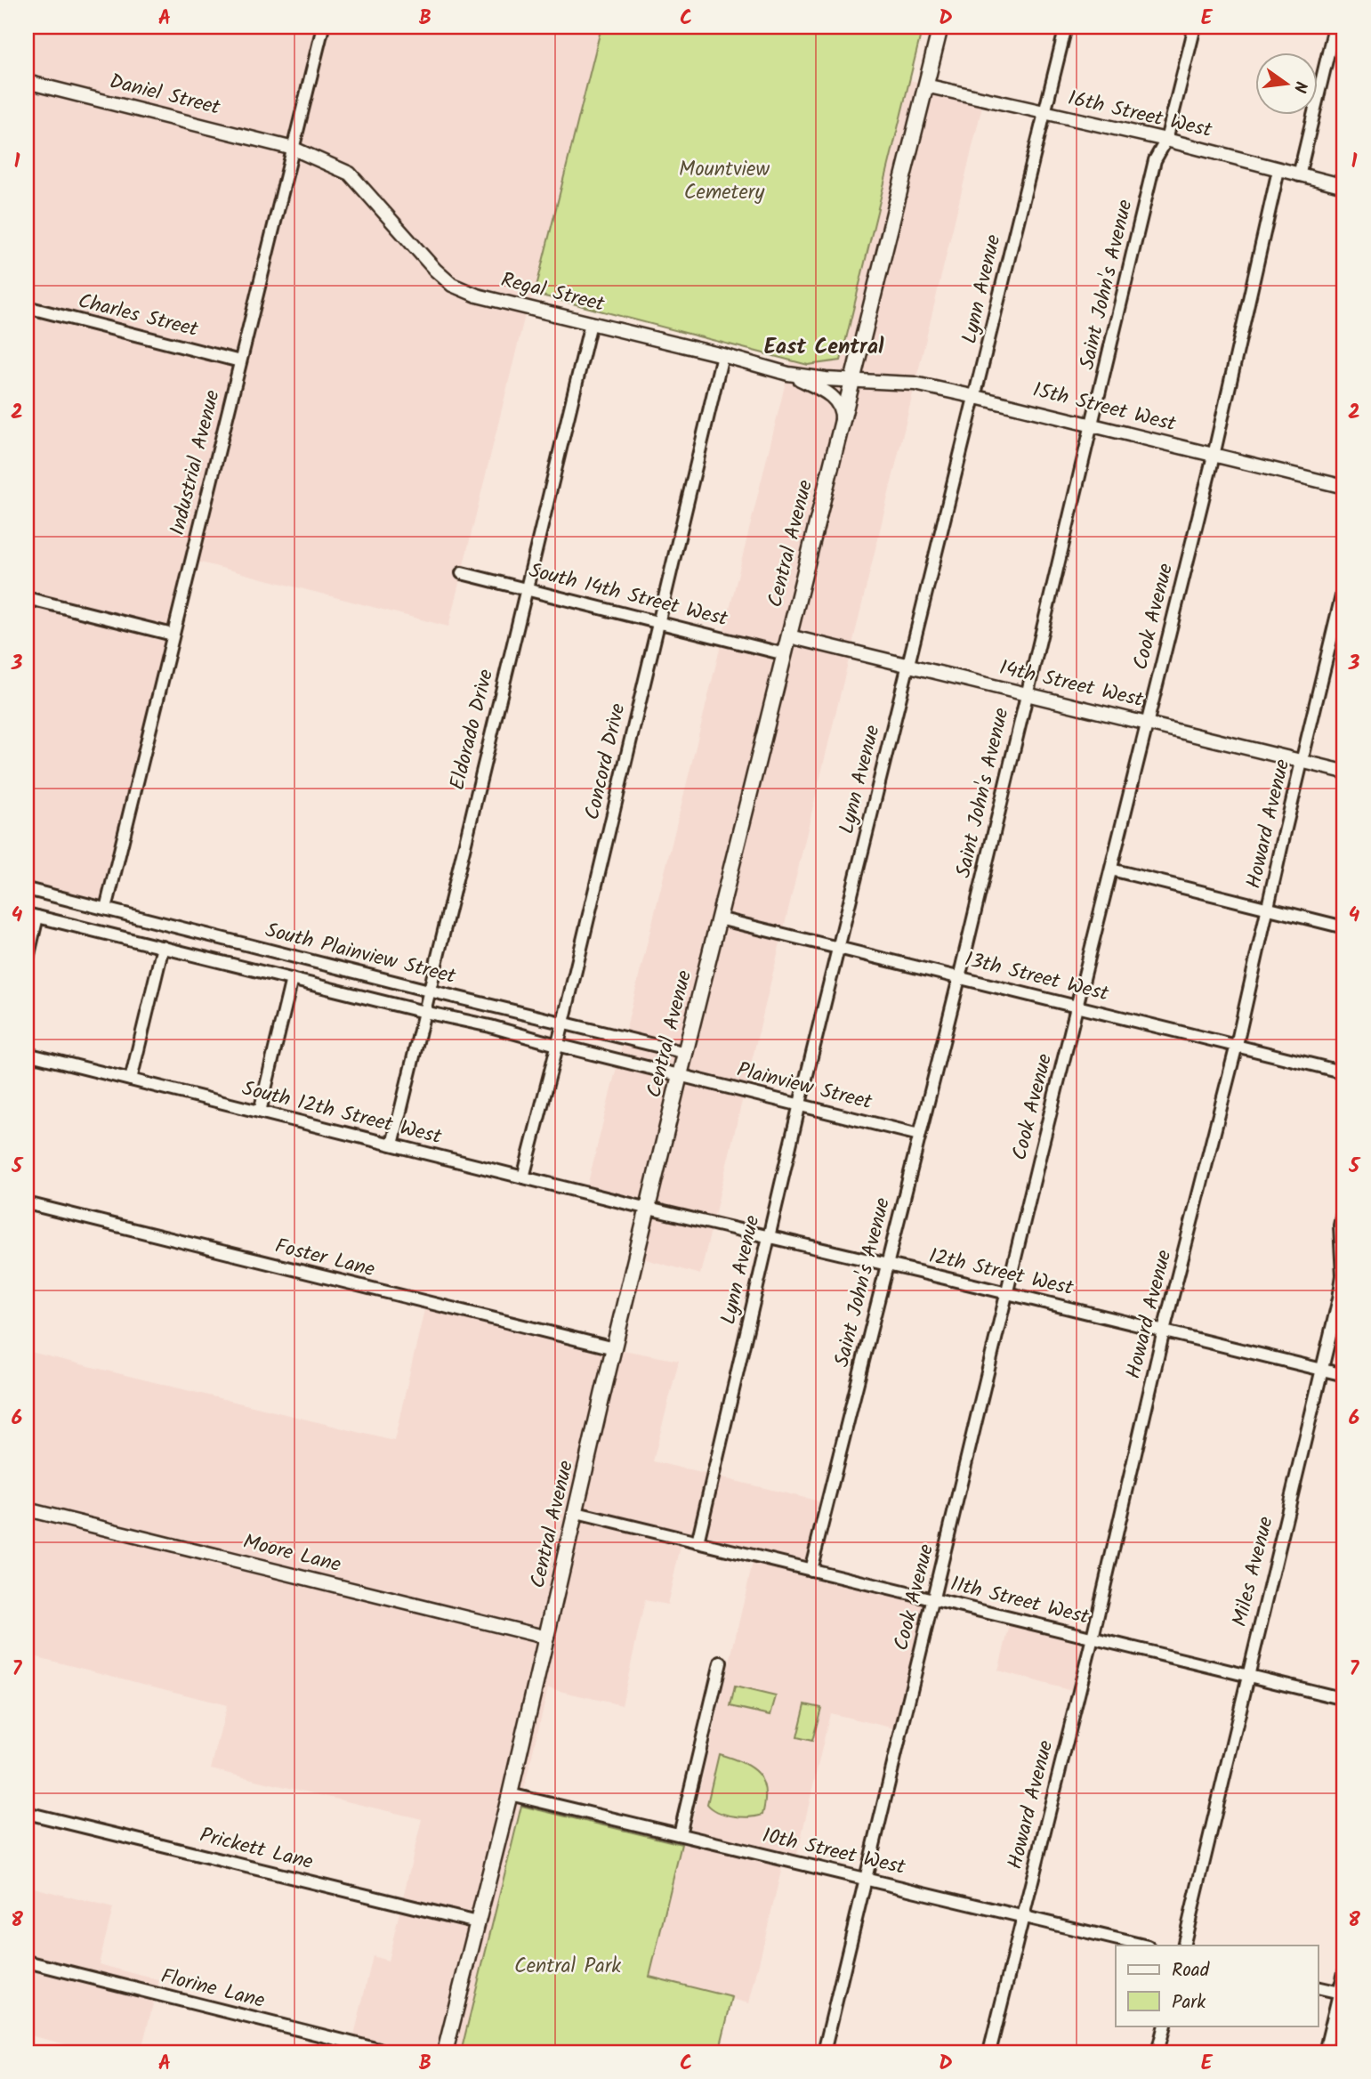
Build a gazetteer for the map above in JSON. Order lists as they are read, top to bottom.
{
  "streets": {
    "main road": ["Central Avenue"],
    "street": [
      "Daniel Street",
      "16th Street West",
      "Saint John's Avenue",
      "Lynn Avenue",
      "Regal Street",
      "Charles Street",
      "15th Street West",
      "Industrial Avenue",
      "South 14th Street West",
      "Cook Avenue",
      "14th Street West",
      "Eldorado Drive",
      "Concord Drive",
      "Howard Avenue",
      "South Plainview Street",
      "13th Street West",
      "Plainview Street",
      "South 12th Street West",
      "Foster Lane",
      "12th Street West",
      "Moore Lane",
      "Miles Avenue",
      "11th Street West",
      "Prickett Lane",
      "10th Street West",
      "Florine Lane"
    ]
  },
  "crossings": [
    ["Daniel Street", "Regal Street"],
    ["Daniel Street", "Industrial Avenue"],
    ["16th Street West", "Saint John's Avenue"],
    ["16th Street West", "Lynn Avenue"],
    ["16th Street West", "Central Avenue"],
    ["16th Street West", "Cook Avenue"],
    ["Saint John's Avenue", "15th Street West"],
    ["Saint John's Avenue", "14th Street West"],
    ["Saint John's Avenue", "13th Street West"],
    ["Saint John's Avenue", "Plainview Street"],
    ["Saint John's Avenue", "12th Street West"],
    ["Saint John's Avenue", "11th Street West"],
    ["Lynn Avenue", "15th Street West"],
    ["Lynn Avenue", "14th Street West"],
    ["Lynn Avenue", "13th Street West"],
    ["Lynn Avenue", "Plainview Street"],
    ["Lynn Avenue", "12th Street West"],
    ["Lynn Avenue", "11th Street West"],
    ["Regal Street", "15th Street West"],
    ["Regal Street", "Industrial Avenue"],
    ["Regal Street", "Central Avenue"],
    ["Regal Street", "Eldorado Drive"],
    ["Regal Street", "Concord Drive"],
    ["Charles Street", "Industrial Avenue"],
    ["15th Street West", "Central Avenue"],
    ["15th Street West", "Cook Avenue"],
    ["Industrial Avenue", "South Plainview Street"],
    ["Central Avenue", "South 14th Street West"],
    ["Central Avenue", "14th Street West"],
    ["Central Avenue", "South Plainview Street"],
    ["Central Avenue", "13th Street West"],
    ["Central Avenue", "Plainview Street"],
    ["Central Avenue", "South 12th Street West"],
    ["Central Avenue", "Foster Lane"],
    ["Central Avenue", "12th Street West"],
    ["Central Avenue", "Moore Lane"],
    ["Central Avenue", "11th Street West"],
    ["Central Avenue", "Prickett Lane"],
    ["Central Avenue", "10th Street West"],
    ["South 14th Street West", "Eldorado Drive"],
    ["South 14th Street West", "Concord Drive"],
    ["Cook Avenue", "14th Street West"],
    ["Cook Avenue", "13th Street West"],
    ["Cook Avenue", "12th Street West"],
    ["Cook Avenue", "11th Street West"],
    ["Cook Avenue", "10th Street West"],
    ["14th Street West", "Howard Avenue"],
    ["Eldorado Drive", "South Plainview Street"],
    ["Eldorado Drive", "South 12th Street West"],
    ["Concord Drive", "South Plainview Street"],
    ["Concord Drive", "South 12th Street West"],
    ["Howard Avenue", "13th Street West"],
    ["Howard Avenue", "12th Street West"],
    ["Howard Avenue", "11th Street West"],
    ["Howard Avenue", "10th Street West"],
    ["South Plainview Street", "Plainview Street"],
    ["South 12th Street West", "12th Street West"],
    ["12th Street West", "Miles Avenue"],
    ["Miles Avenue", "11th Street West"]
  ],
  "districts": ["East Central"],
  "parks": ["Mountview Cemetery", "Central Park"],
  "legend": ["Road", "Park"],
  "north": "right",
  "grid": {
    "columns": [
      "A",
      "B",
      "C",
      "D",
      "E"
    ],
    "rows": [
      "1",
      "2",
      "3",
      "4",
      "5",
      "6",
      "7",
      "8"
    ]
  }
}
